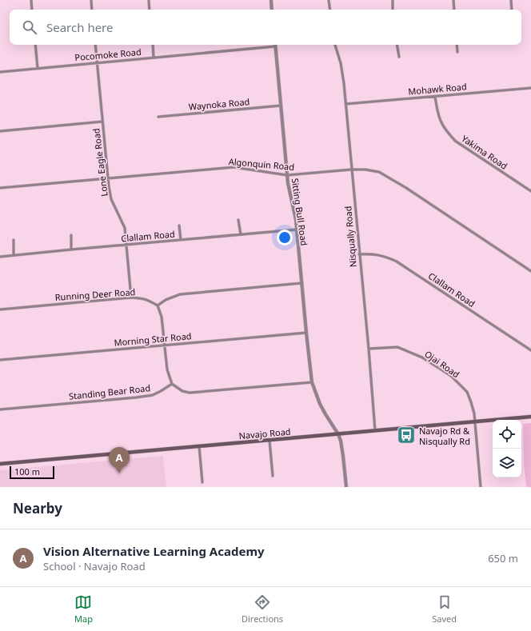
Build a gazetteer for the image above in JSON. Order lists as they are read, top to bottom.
{
  "streets": {
    "main road": ["Navajo Road"],
    "street": [
      "Pocomoke Road",
      "Mohawk Road",
      "Waynoka Road",
      "Yakima Road",
      "Lone Eagle Road",
      "Algonquin Road",
      "Sitting Bull Road",
      "Clallam Road",
      "Nisqually Road",
      "Running Deer Road",
      "Morning Star Road",
      "Ojai Road",
      "Standing Bear Road"
    ]
  },
  "crossings": [
    ["Pocomoke Road", "Lone Eagle Road"],
    ["Pocomoke Road", "Sitting Bull Road"],
    ["Mohawk Road", "Yakima Road"],
    ["Mohawk Road", "Nisqually Road"],
    ["Waynoka Road", "Sitting Bull Road"],
    ["Lone Eagle Road", "Algonquin Road"],
    ["Lone Eagle Road", "Clallam Road"],
    ["Lone Eagle Road", "Running Deer Road"],
    ["Algonquin Road", "Sitting Bull Road"],
    ["Algonquin Road", "Nisqually Road"],
    ["Sitting Bull Road", "Clallam Road"],
    ["Sitting Bull Road", "Morning Star Road"],
    ["Sitting Bull Road", "Navajo Road"],
    ["Clallam Road", "Nisqually Road"],
    ["Nisqually Road", "Ojai Road"],
    ["Nisqually Road", "Navajo Road"],
    ["Ojai Road", "Navajo Road"]
  ],
  "places": {
    "bus stop": ["Navajo Rd & Nisqually Rd"]
  },
  "scale_bar": "100 m",
  "page": {
    "search": "Search here",
    "pins": "A",
    "scale": "100 m",
    "heading": "Nearby",
    "list": [
      {
        "mark": "A",
        "name": "Vision Alternative Learning Academy",
        "note": "School · Navajo Road",
        "value": "650 m"
      }
    ],
    "nav": ["Map", "Directions", "Saved"]
  }
}
